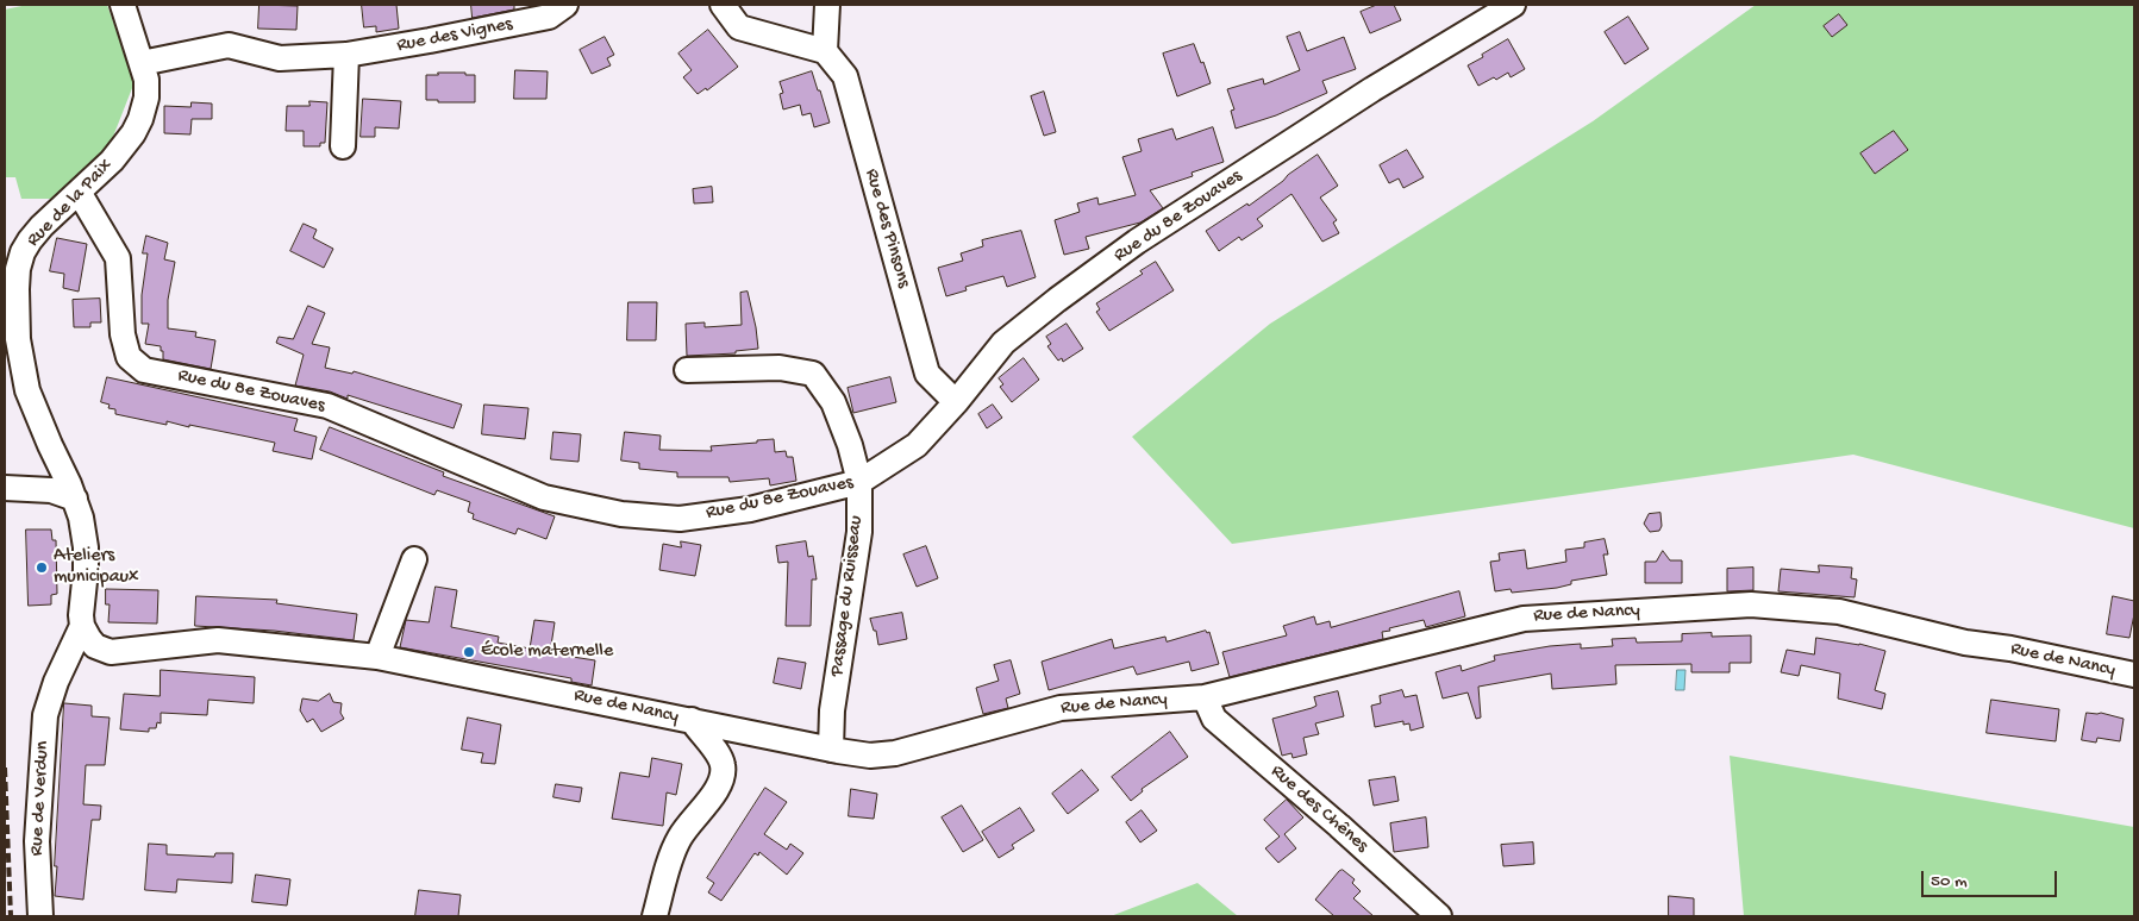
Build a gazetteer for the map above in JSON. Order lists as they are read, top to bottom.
{
  "streets": {
    "street": [
      "Rue des Vignes",
      "Rue de la Paix",
      "Rue du 8e Zouaves",
      "Rue des Pinsons",
      "Passage du Ruisseau",
      "Rue de Nancy",
      "Rue de Verdun",
      "Rue des Chênes"
    ]
  },
  "crossings": [
    ["Rue des Vignes", "Rue de la Paix"],
    ["Rue de la Paix", "Rue du 8e Zouaves"],
    ["Rue de la Paix", "Rue de Verdun"],
    ["Rue du 8e Zouaves", "Rue des Pinsons"],
    ["Rue du 8e Zouaves", "Passage du Ruisseau"],
    ["Passage du Ruisseau", "Rue de Nancy"],
    ["Rue de Nancy", "Rue de Verdun"],
    ["Rue de Nancy", "Rue des Chênes"]
  ],
  "places": ["Ateliers municipaux", "École maternelle"],
  "scale_bar": "50 m"
}
